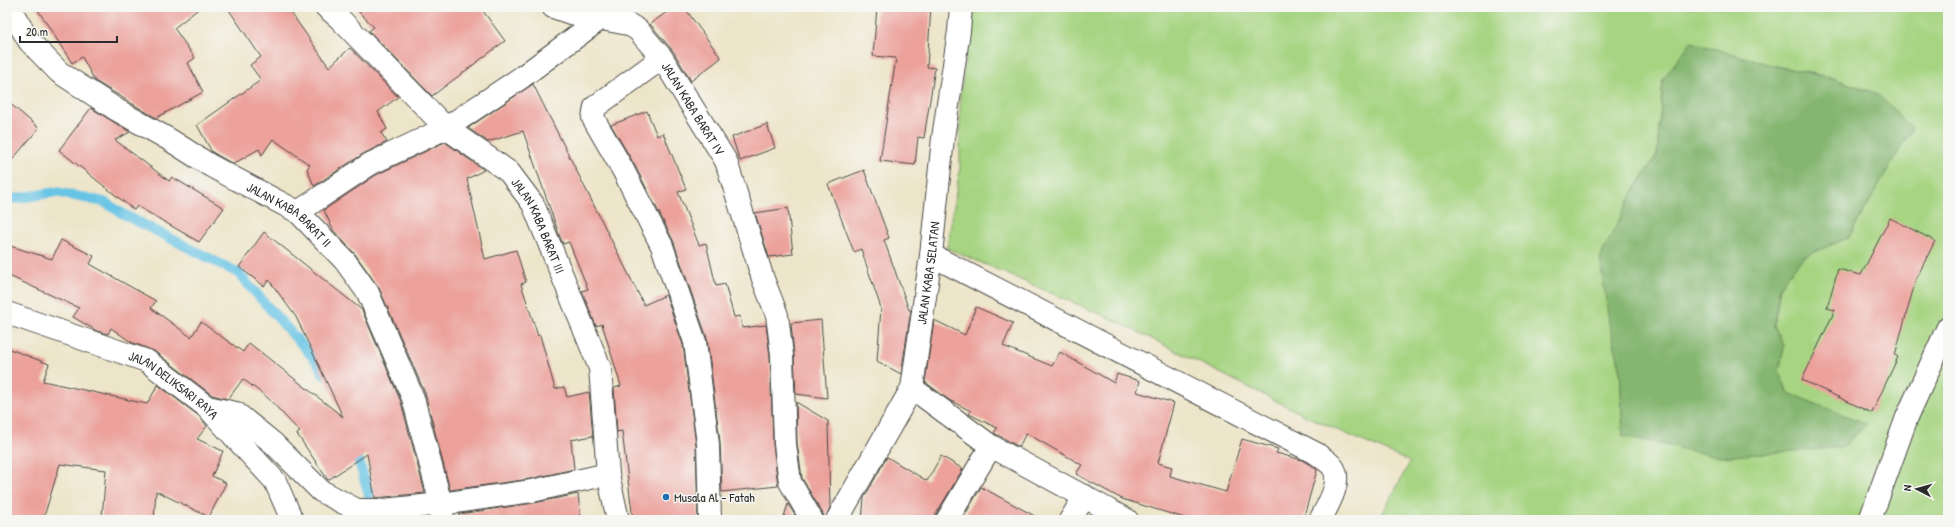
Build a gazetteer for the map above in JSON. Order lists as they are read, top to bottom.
{
  "streets": {
    "street": [
      "JALAN KABA BARAT IV",
      "JALAN KABA BARAT II",
      "JALAN KABA BARAT III",
      "JALAN KABA SELATAN",
      "JALAN DELIKSARI RAYA"
    ]
  },
  "places": ["Musala Al - Fatah"],
  "scale_bar": "20 m",
  "north": "left"
}
